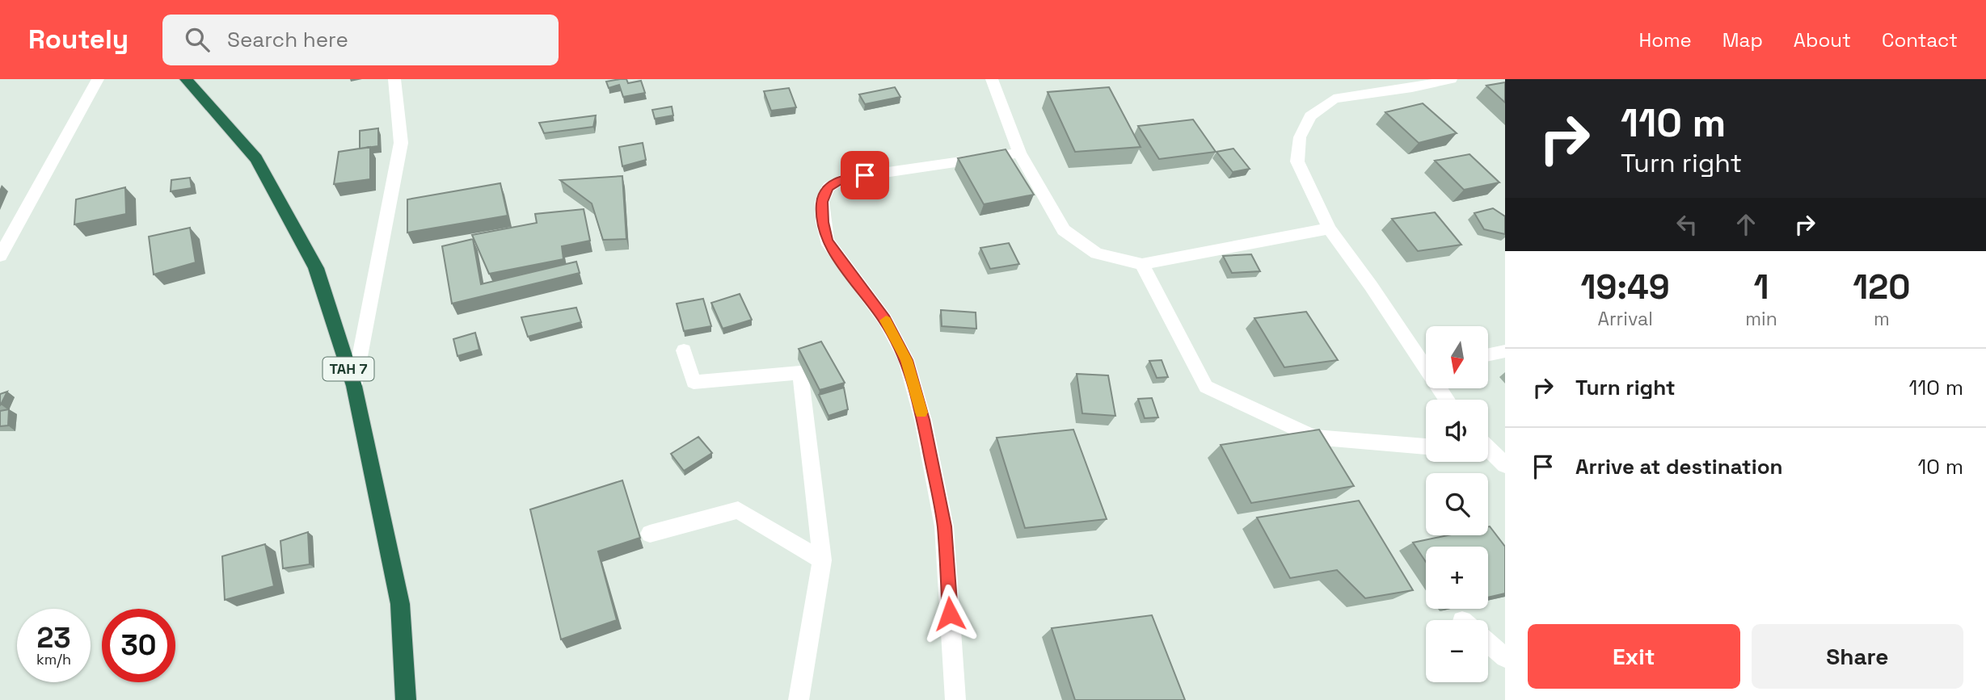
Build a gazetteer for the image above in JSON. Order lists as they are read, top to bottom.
{
  "streets": {
    "highway": ["TAH 7"]
  },
  "north": "bottom",
  "page": {
    "header": "Routely",
    "search": "Search here",
    "nav": [
      "Home",
      "Map",
      "About",
      "Contact"
    ],
    "turn": ["110 m", "Turn right"],
    "eta": [
      "19:49",
      "Arrival",
      "1",
      "min",
      "120",
      "m"
    ],
    "map_buttons": ["+", "−"],
    "list": [
      {
        "name": "Turn right",
        "value": "110 m"
      },
      {
        "name": "Arrive at destination",
        "value": "10 m"
      }
    ],
    "speed": "23 km/h",
    "limit": "30",
    "buttons": ["Exit", "Share"]
  }
}
